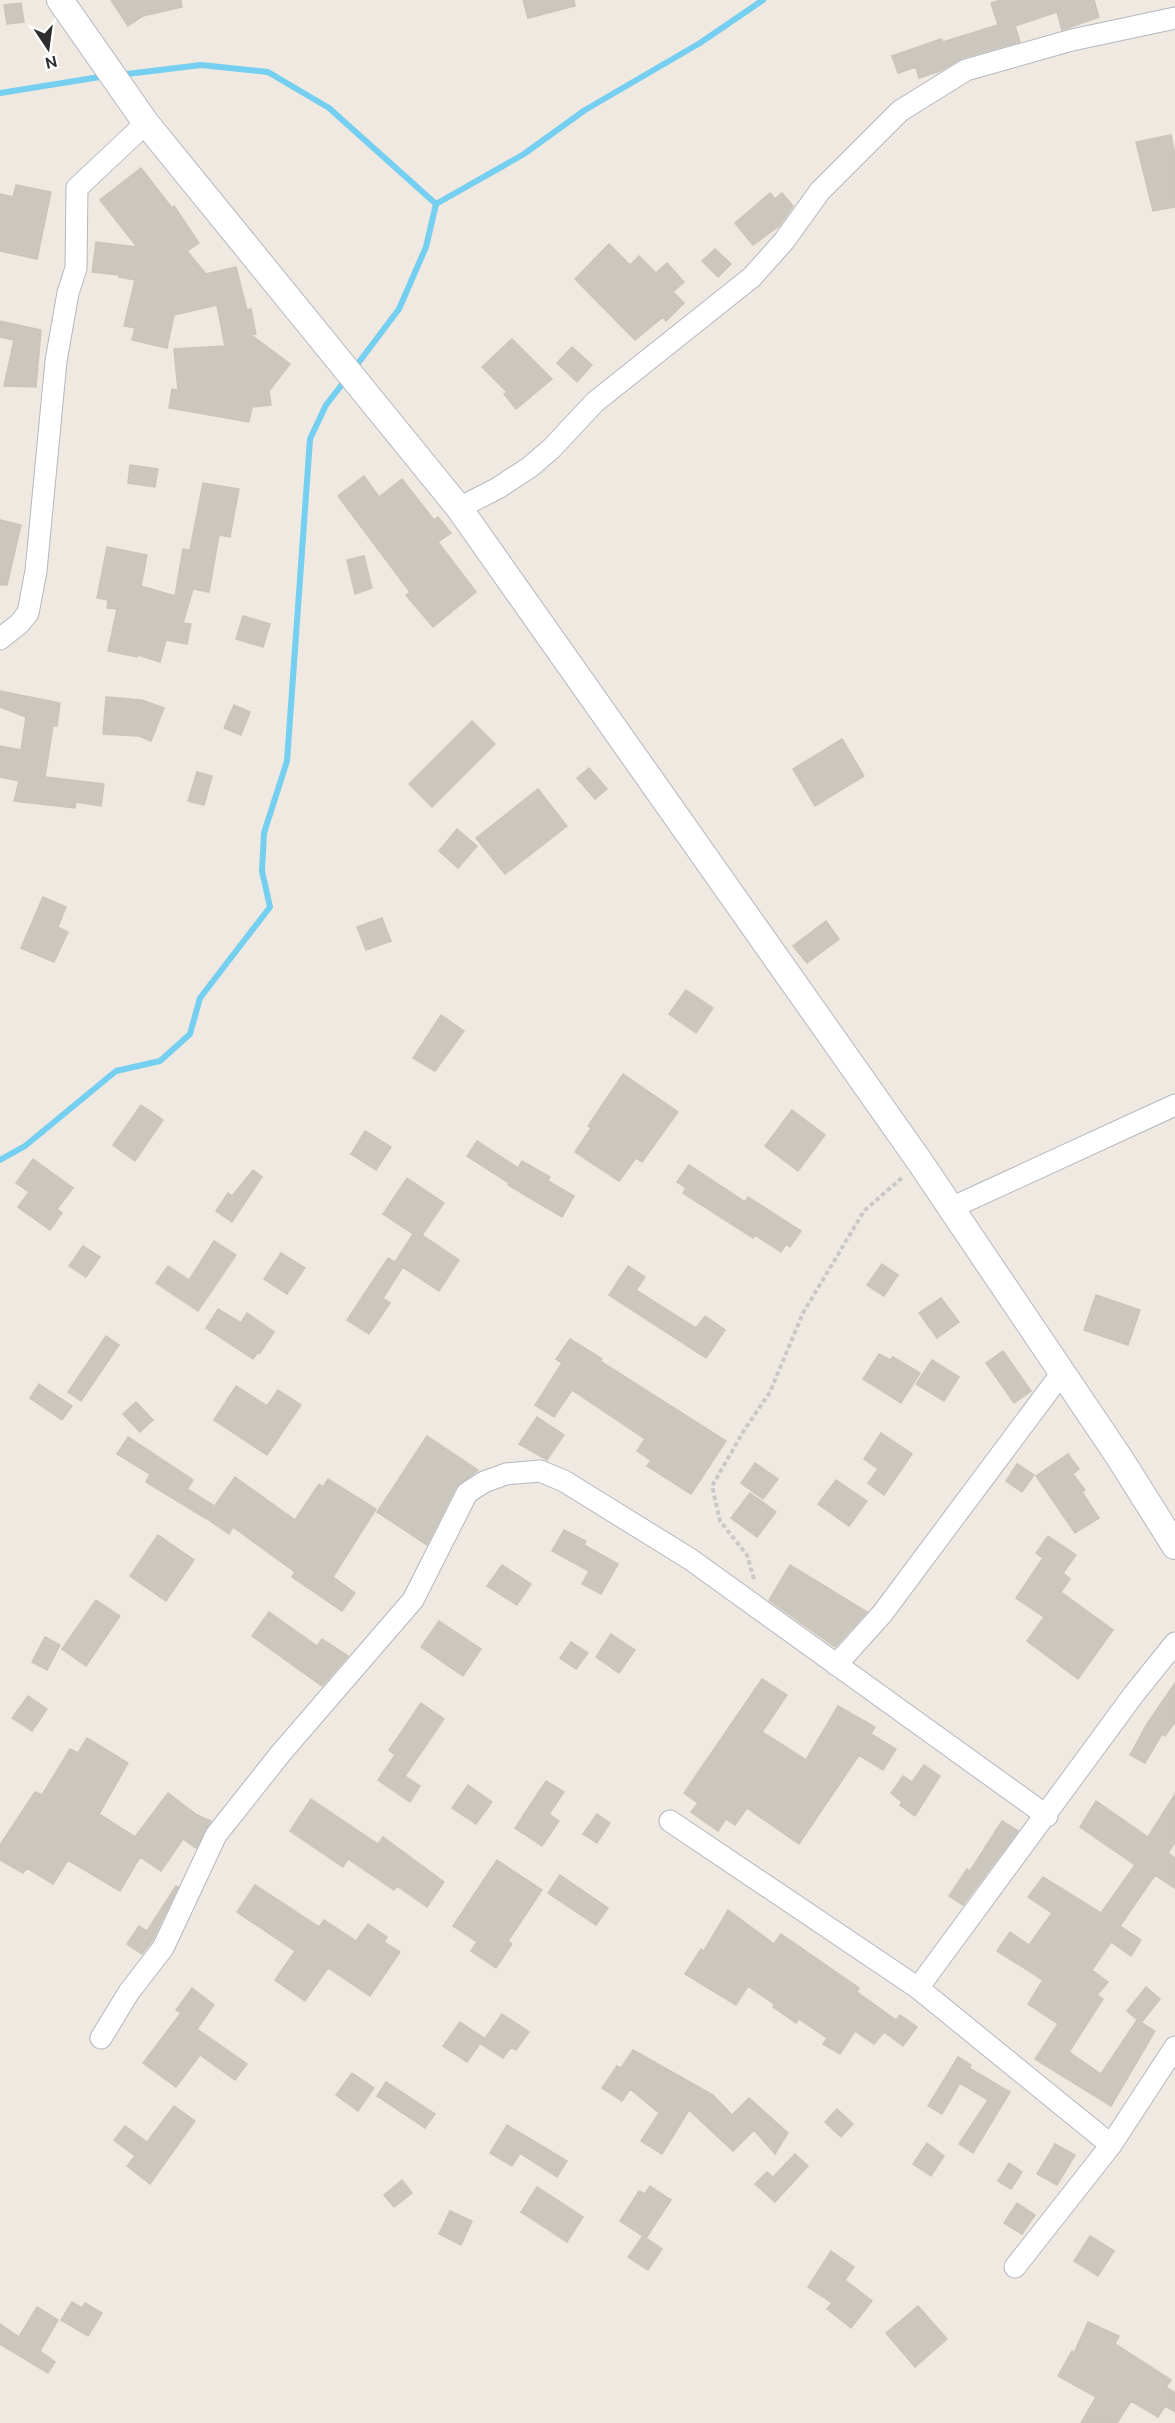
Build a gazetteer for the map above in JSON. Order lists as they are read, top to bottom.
{
  "north": "bottom"
}
